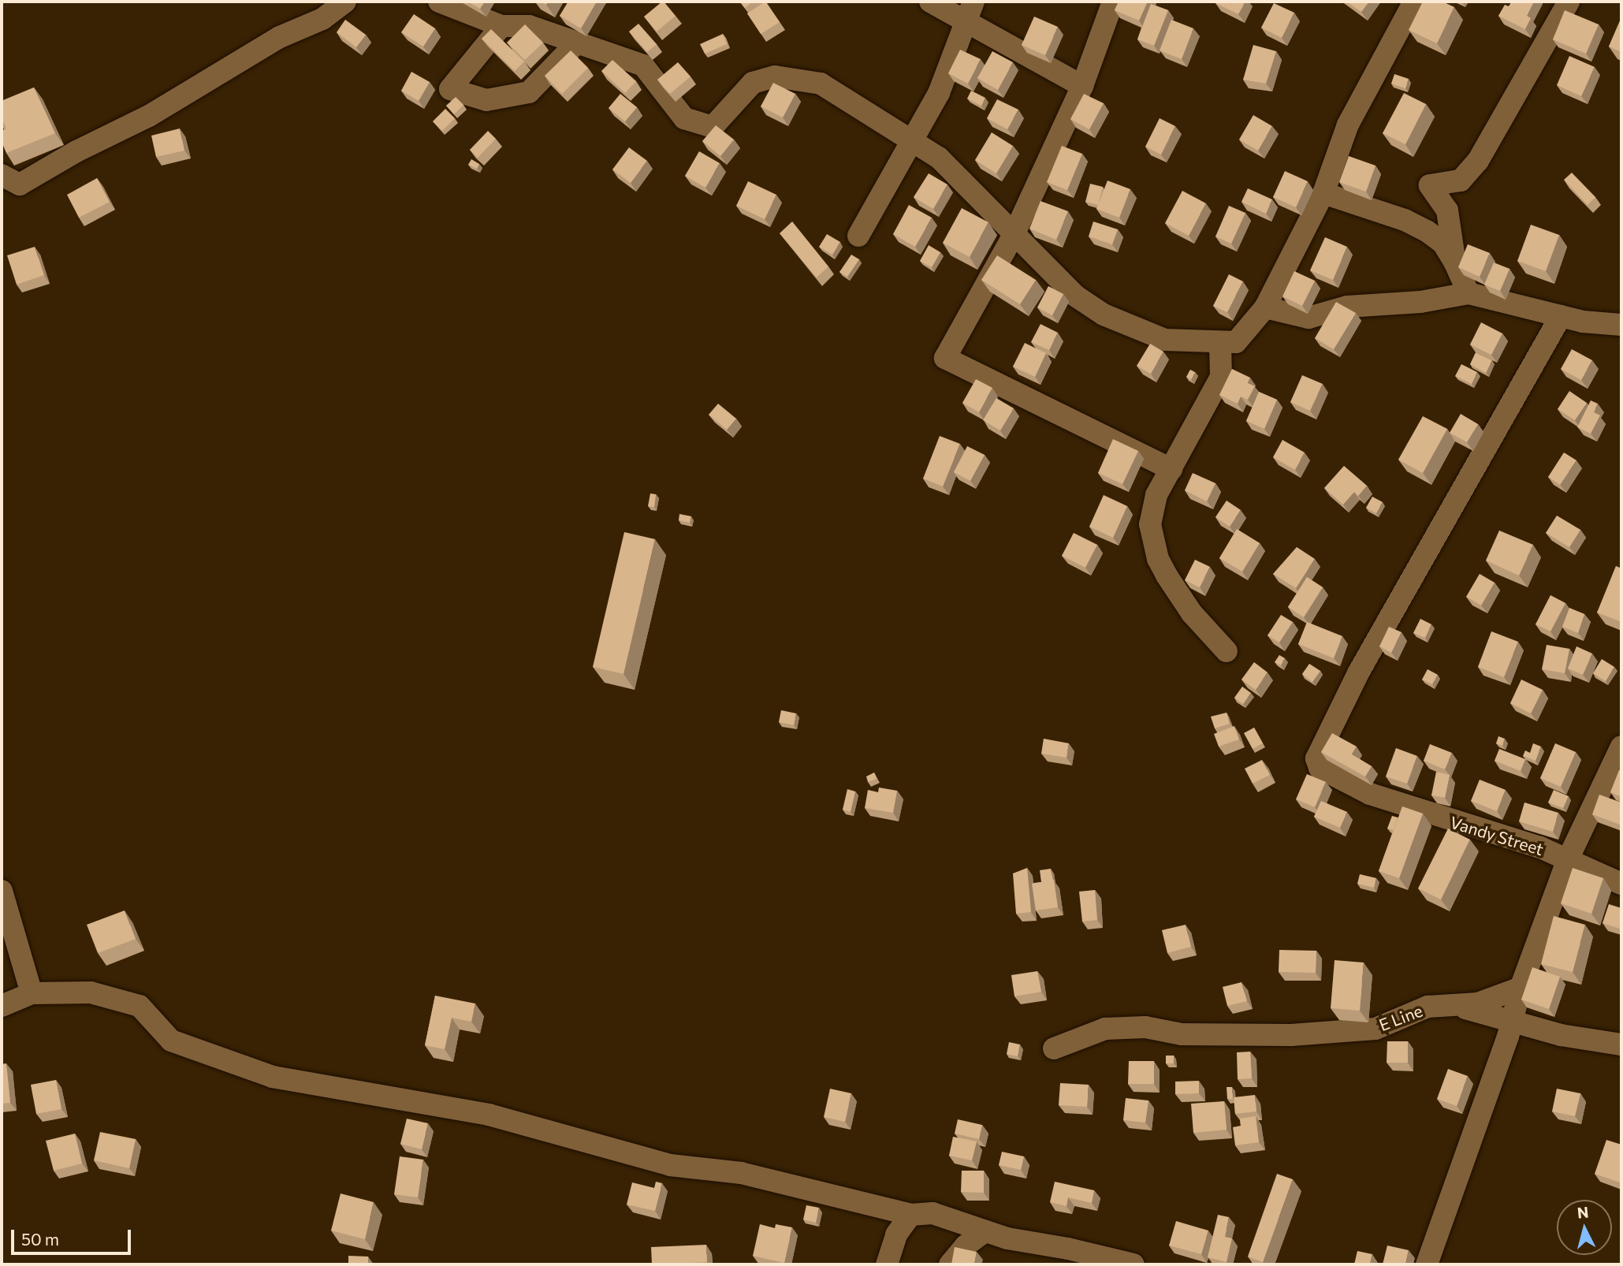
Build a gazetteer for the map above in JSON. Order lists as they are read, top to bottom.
{
  "streets": {
    "street": ["Vandy Street", "E Line"]
  },
  "scale_bar": "50 m",
  "north": "top"
}
